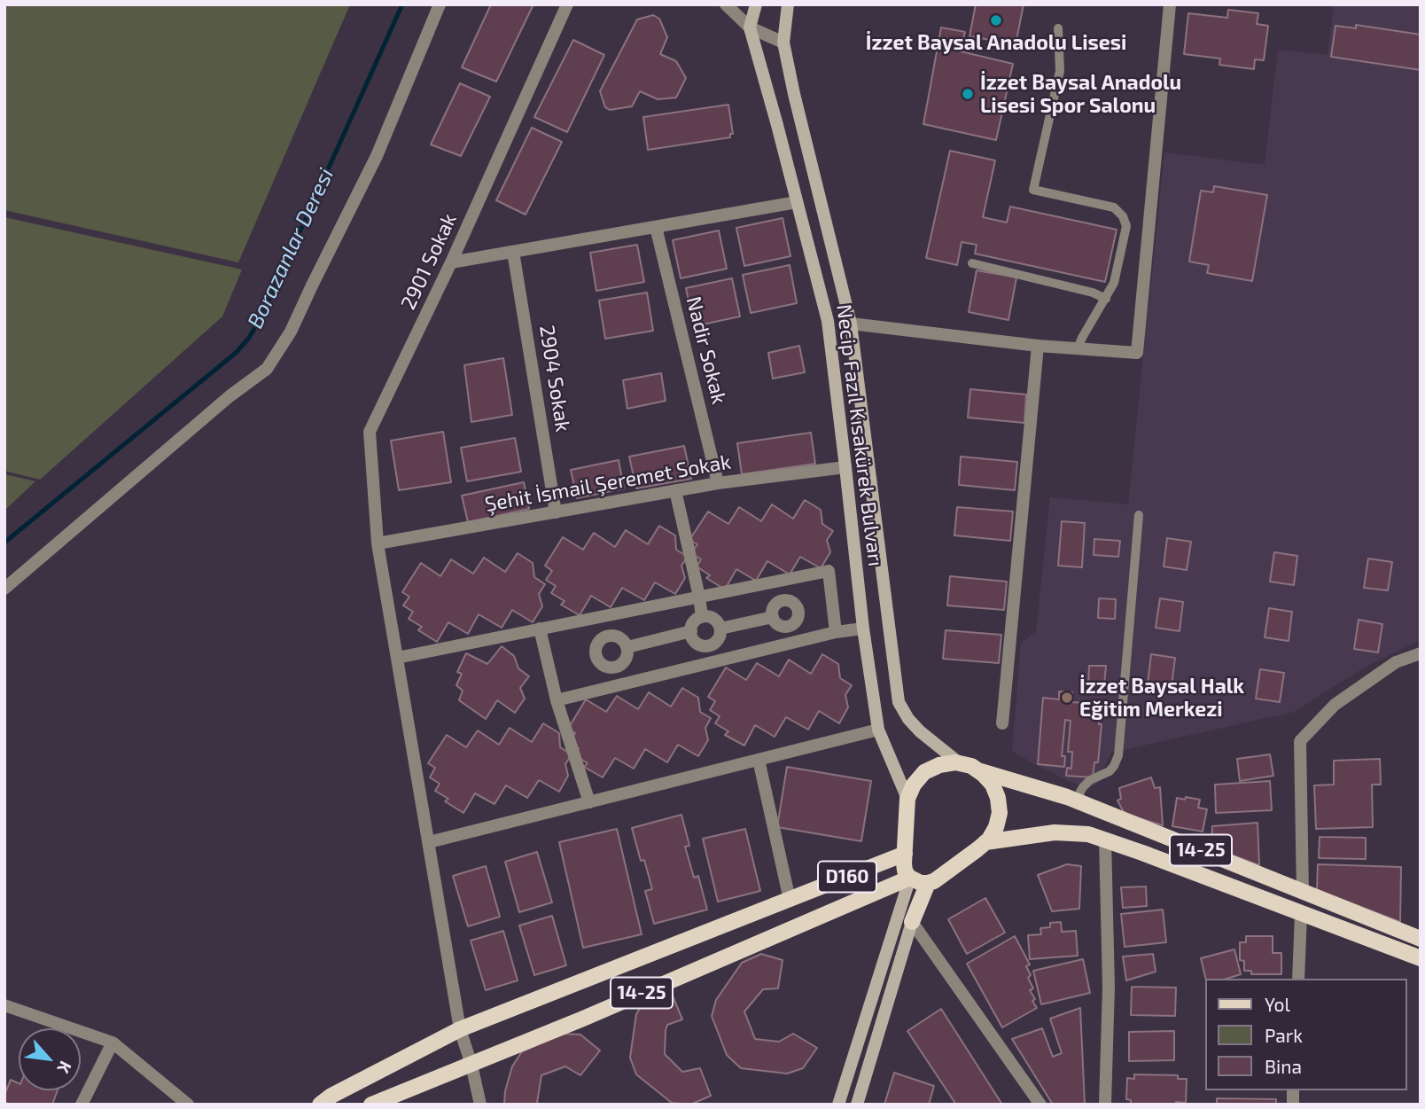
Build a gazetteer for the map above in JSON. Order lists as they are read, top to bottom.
{
  "streets": {
    "main road": ["Necip Fazıl Kısakürek Bulvarı", "14-25", "D160"],
    "street": [
      "2901 Sokak",
      "Nadir Sokak",
      "2904 Sokak",
      "Şehit İsmail Şeremet Sokak"
    ]
  },
  "crossings": [
    ["2901 Sokak", "Şehit İsmail Şeremet Sokak"],
    ["2901 Sokak", "14-25"],
    ["Nadir Sokak", "Şehit İsmail Şeremet Sokak"],
    ["2904 Sokak", "Şehit İsmail Şeremet Sokak"],
    ["Necip Fazıl Kısakürek Bulvarı", "Şehit İsmail Şeremet Sokak"],
    ["Necip Fazıl Kısakürek Bulvarı", "14-25"],
    ["Necip Fazıl Kısakürek Bulvarı", "D160"],
    ["14-25", "D160"]
  ],
  "water": ["Borazanlar Deresi"],
  "places": ["İzzet Baysal Anadolu Lisesi", "İzzet Baysal Anadolu Lisesi Spor Salonu", "İzzet Baysal Halk Eğitim Merkezi"],
  "legend": ["Yol", "Park", "Bina"],
  "north": "bottom right"
}
